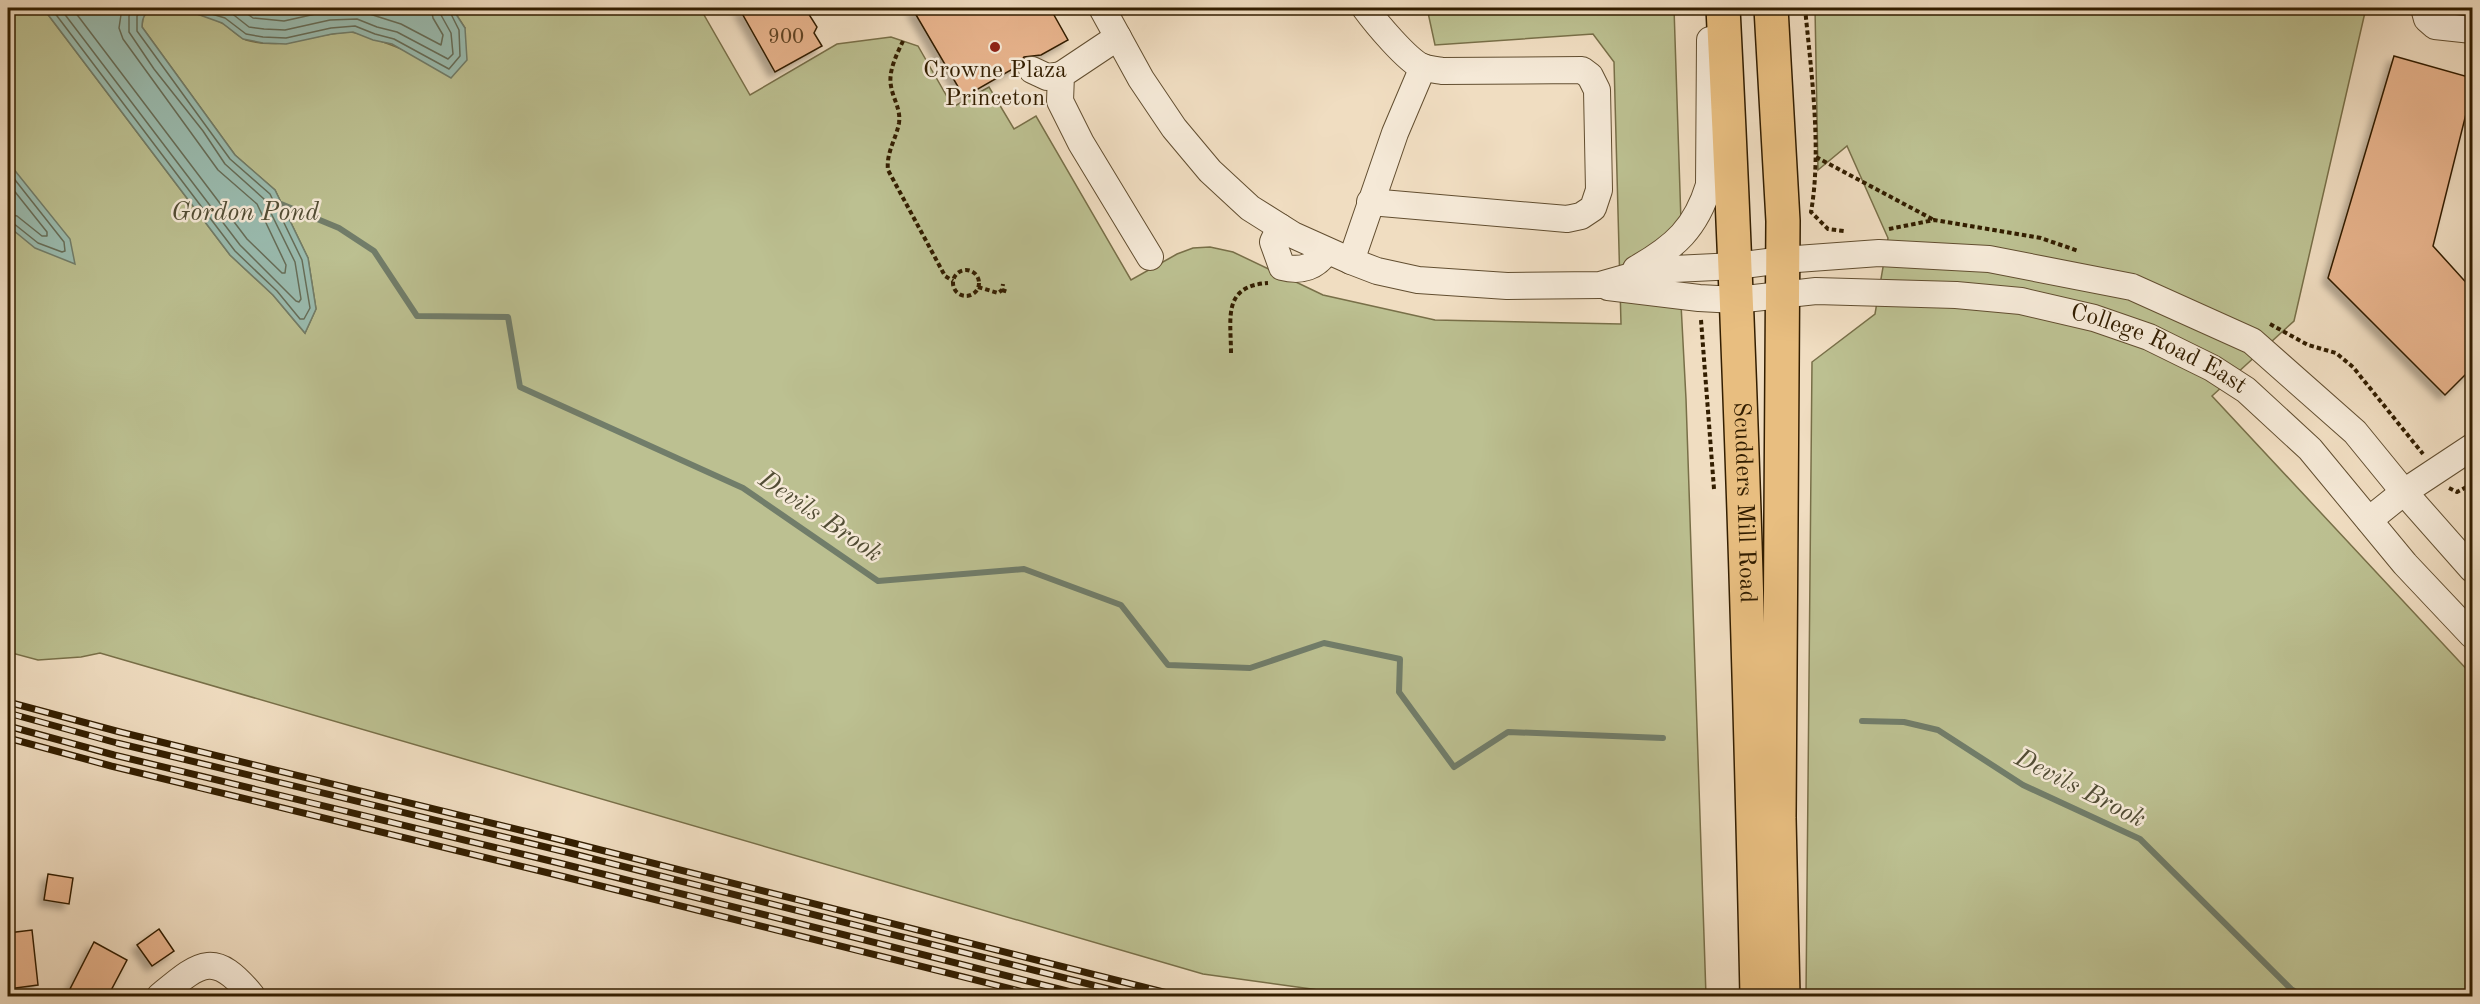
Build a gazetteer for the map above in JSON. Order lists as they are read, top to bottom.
{
  "streets": {
    "main road": ["Scudders Mill Road"],
    "street": ["College Road East"]
  },
  "crossings": [
    ["College Road East", "Scudders Mill Road"]
  ],
  "water": ["Gordon Pond", "Devils Brook"],
  "places": ["Crowne Plaza Princeton"],
  "house_numbers": ["900"]
}
